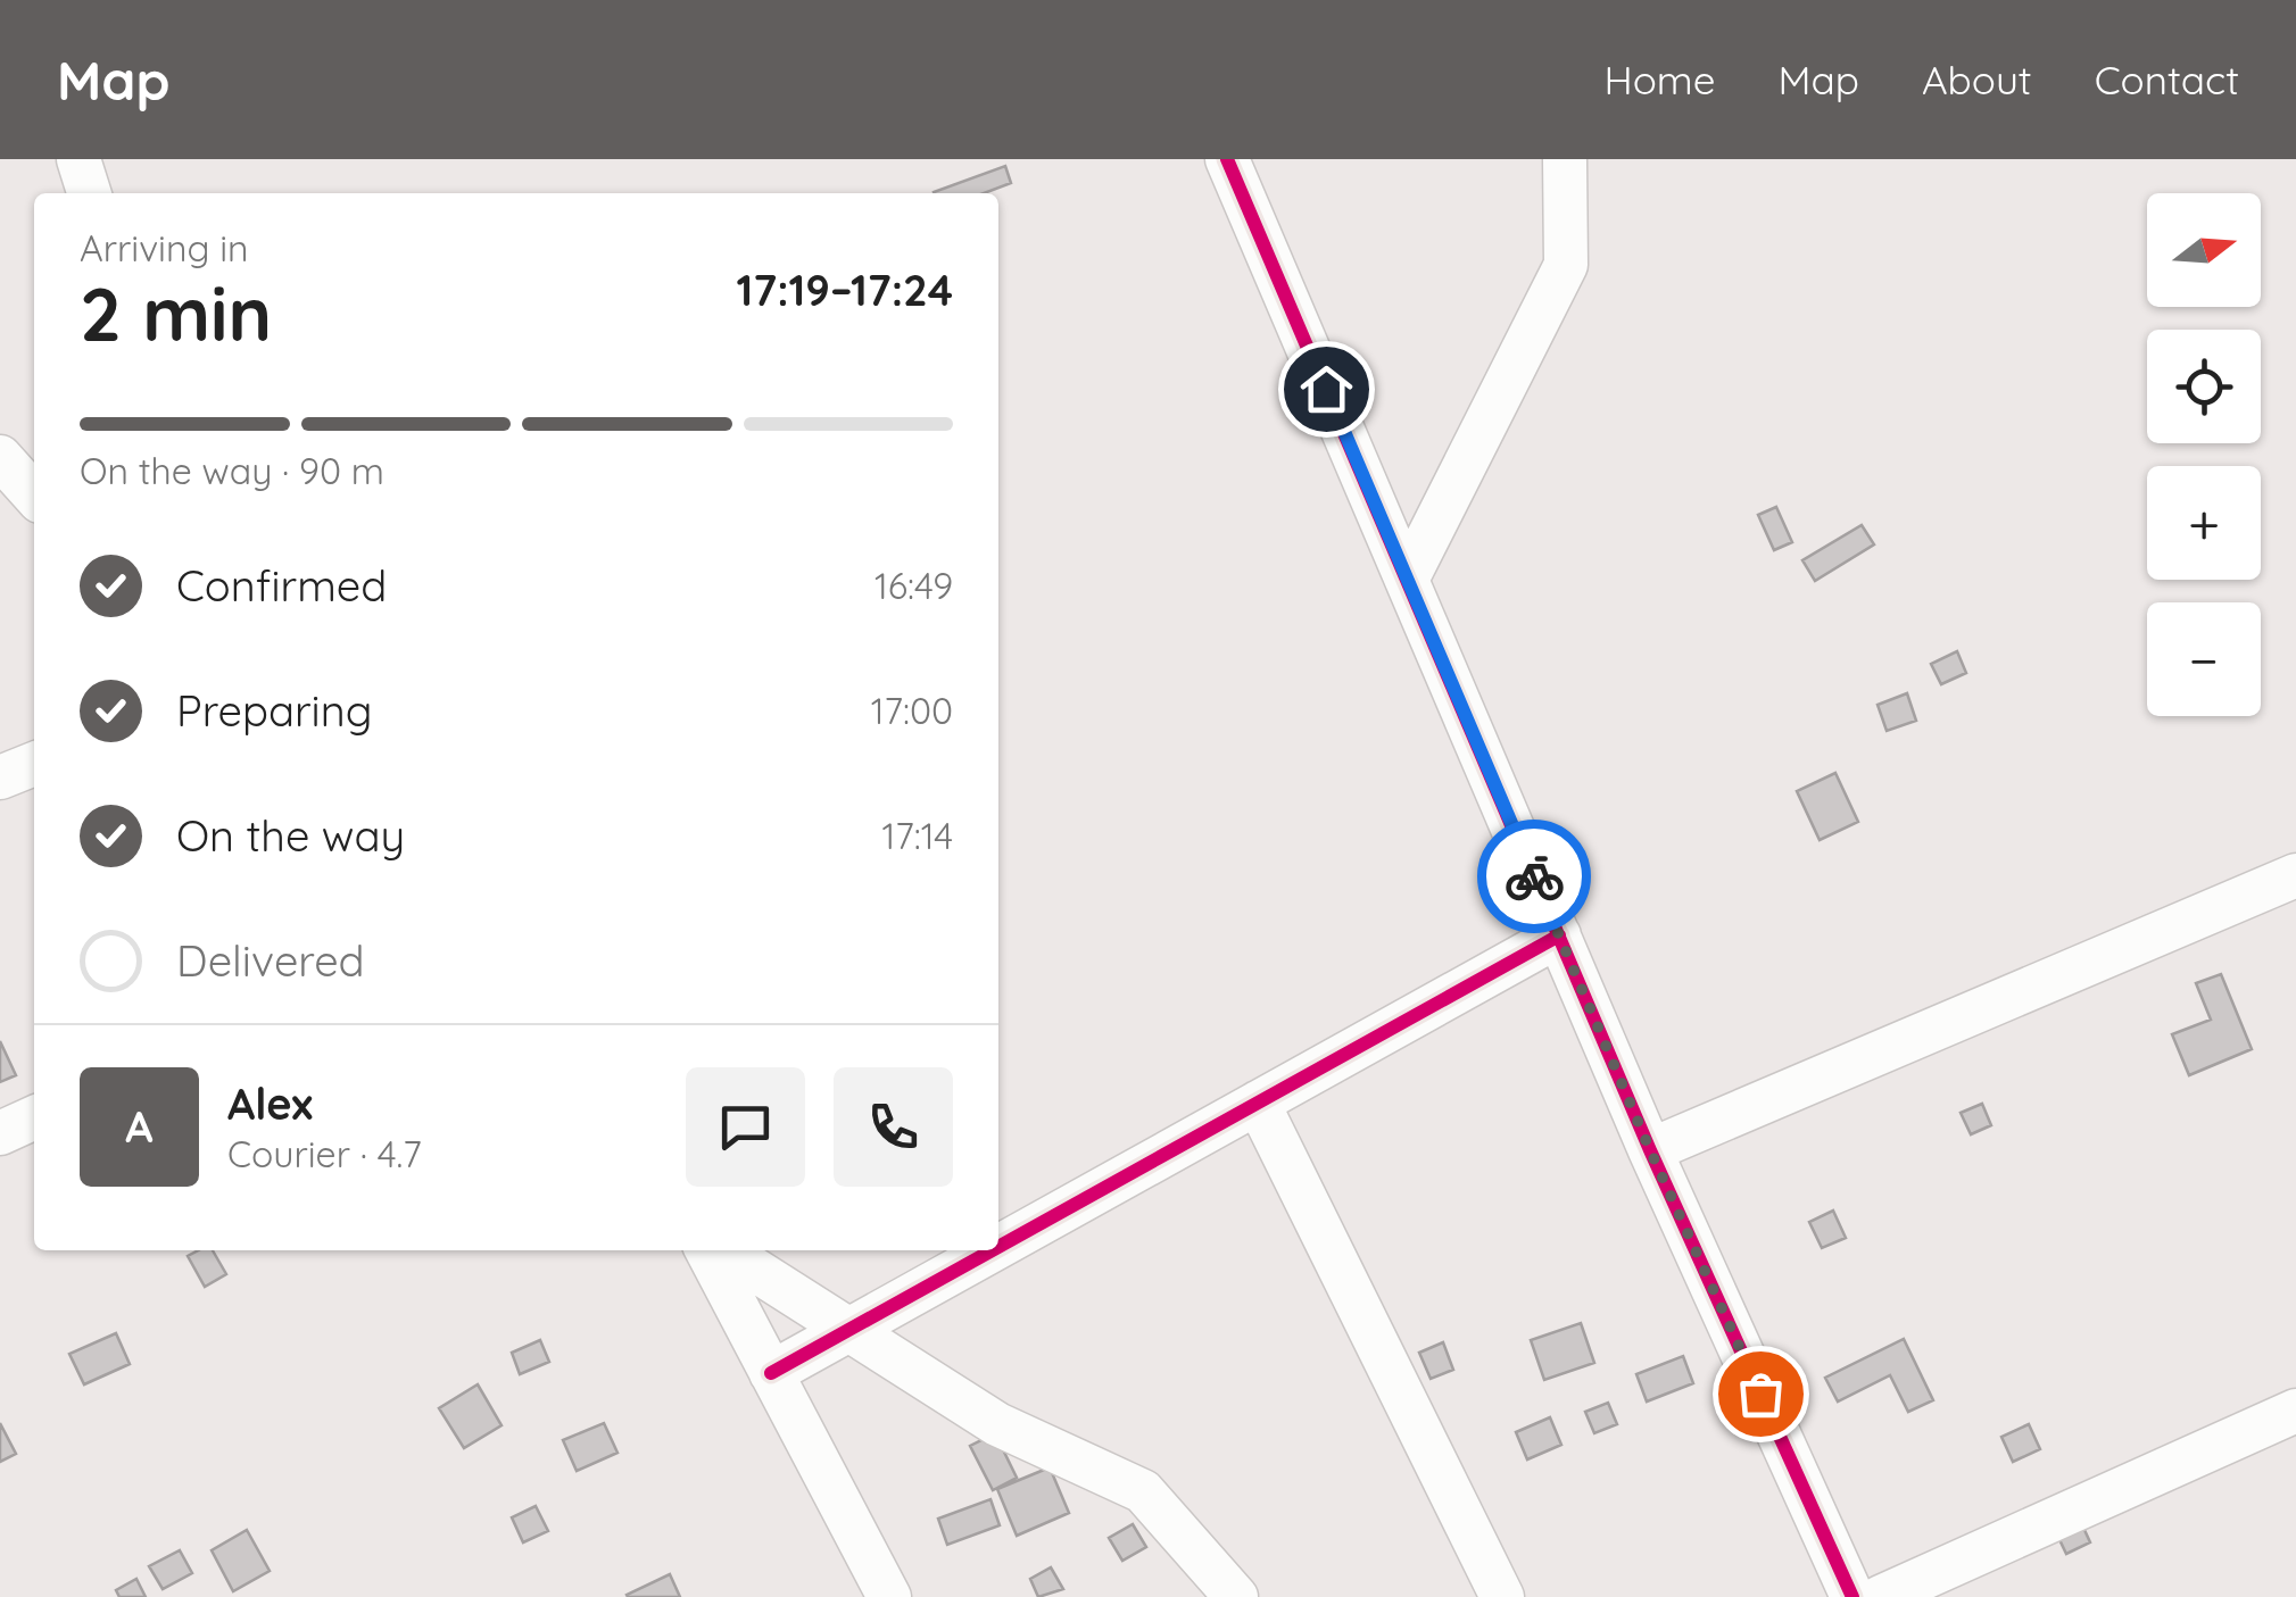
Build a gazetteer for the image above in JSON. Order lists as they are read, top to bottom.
{
  "north": "right",
  "page": {
    "header": "Map",
    "nav": [
      "Home",
      "Map",
      "About",
      "Contact"
    ],
    "map_buttons": ["+", "−"],
    "heading": ["2 min", "Arriving in", "17:19–17:24"],
    "panel": ["Alex", "Courier · 4.7"],
    "bar": "On the way · 90 m",
    "list": [
      ["Confirmed", "16:49"],
      ["Preparing", "17:00"],
      ["On the way", "17:14"],
      "Delivered"
    ],
    "round": "A"
  }
}
